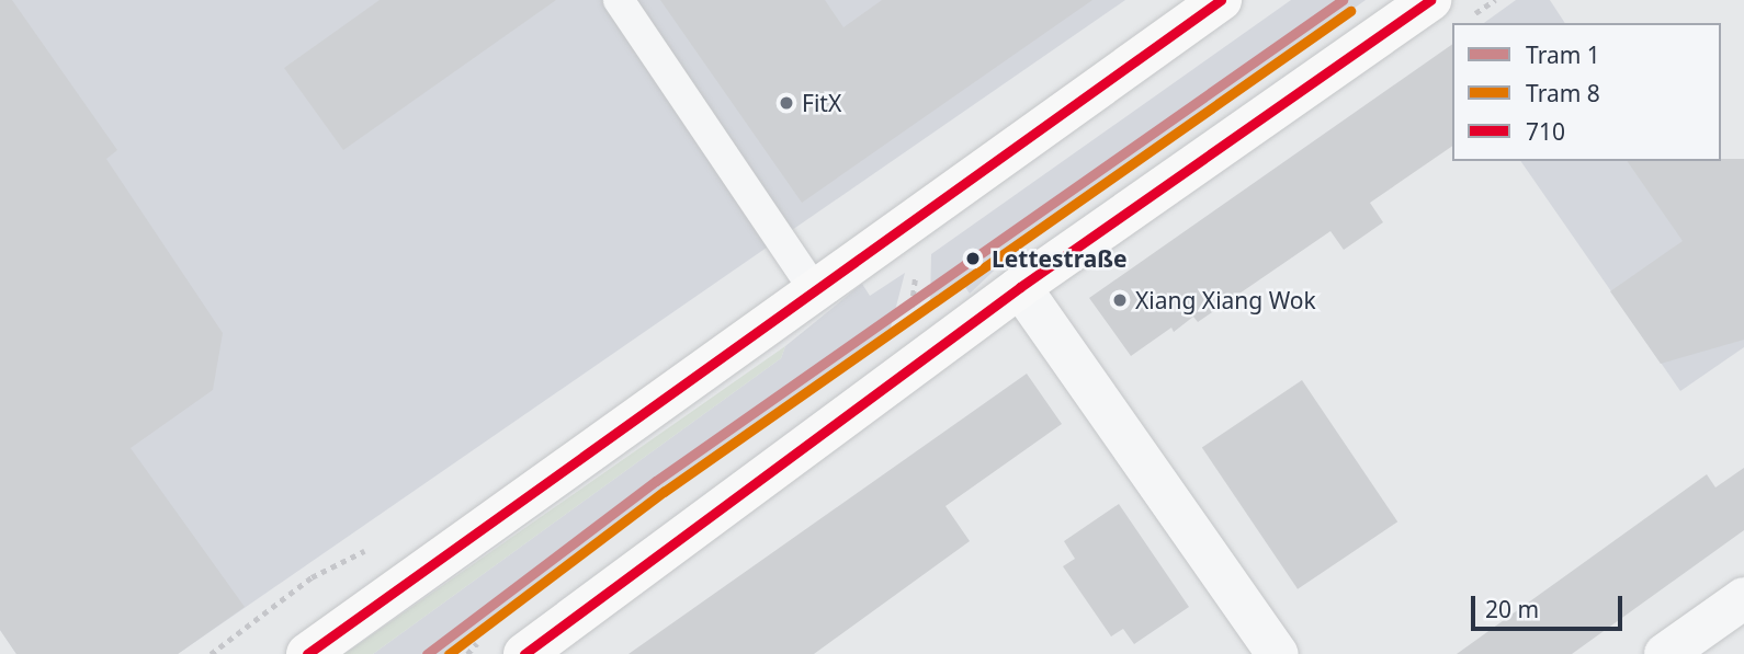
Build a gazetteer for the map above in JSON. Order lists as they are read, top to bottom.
{
  "places": ["FitX", "Lettestraße", "Xiang Xiang Wok"],
  "lines": ["tram line 1", "transit line 710", "tram line 8"],
  "legend": ["Tram 1", "Tram 8", "710"],
  "scale_bar": "20 m"
}
